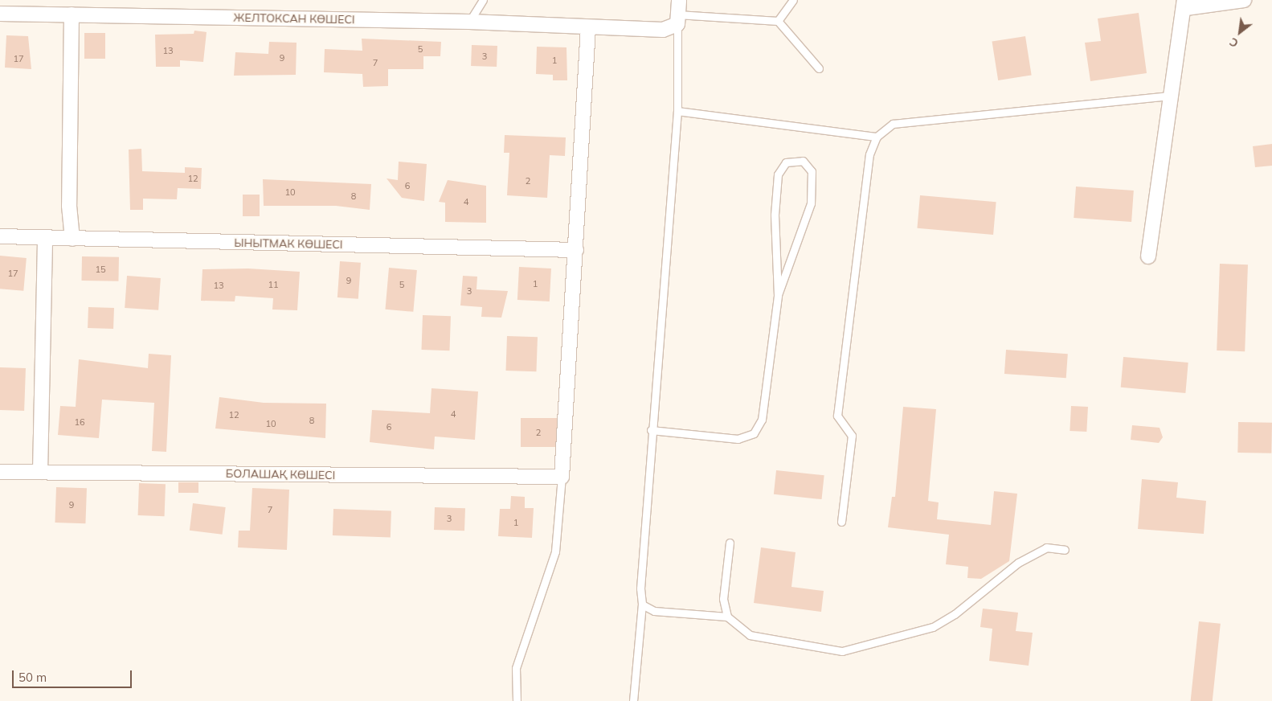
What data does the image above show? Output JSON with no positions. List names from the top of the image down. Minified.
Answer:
{"streets":{"street":["ЖЕЛТОКСАН КӨШЕСІ","ЫНЫТМАК КӨШЕСІ","БОЛАШАҚ КӨШЕСІ"]},"house_numbers":["5","13","3","9","17","1","7","12","2","6","10","8","4","15","17","9","1","11","5","13","3","4","12","8","16","10","6","2","9","7","3","1"],"scale_bar":"50 m","north":"bottom left"}
